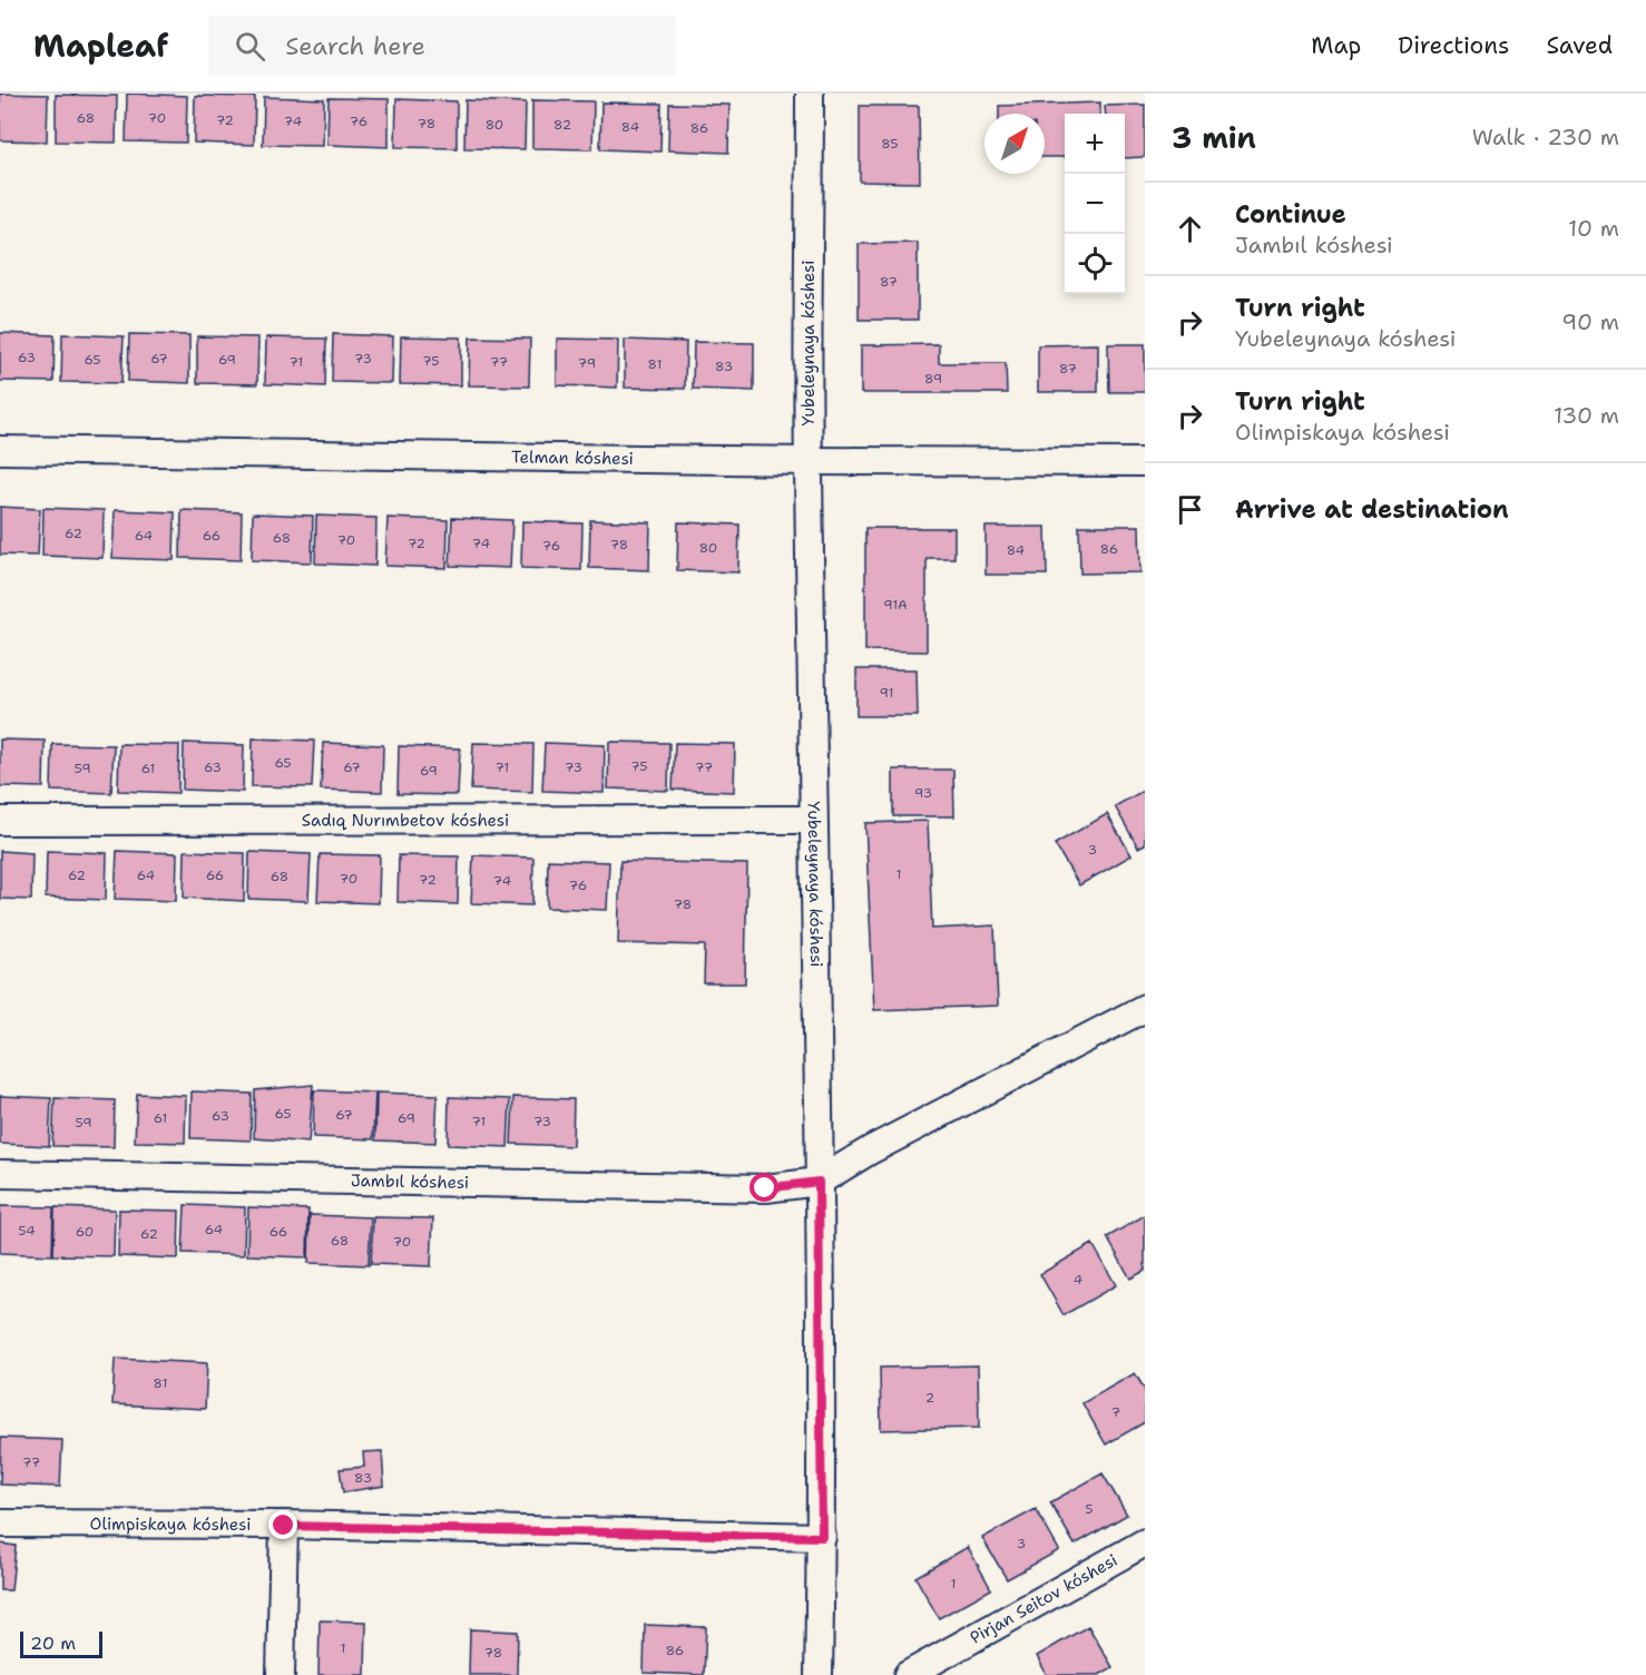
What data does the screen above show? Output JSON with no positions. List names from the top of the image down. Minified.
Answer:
{"streets":{"street":["Yubeleynaya kóshesi","Telman kóshesi","Sadıq Nurımbetov kóshesi","Jambıl kóshesi","Olimpiskaya kóshesi","Pirjan Seitov kóshesi"]},"crossings":[["Yubeleynaya kóshesi","Telman kóshesi"],["Yubeleynaya kóshesi","Sadıq Nurımbetov kóshesi"],["Yubeleynaya kóshesi","Jambıl kóshesi"],["Yubeleynaya kóshesi","Olimpiskaya kóshesi"]],"house_numbers":["68","70","72","74","76","78","80","82","84","86","85","87","63","67","73","65","69","75","71","77","79","81","83","87","89","62","64","66","68","70","72","74","78","76","80","86","84","91A","91","65","75","63","67","71","73","77","59","61","69","93","3","1","62","64","66","68","70","72","74","76","78","65","67","63","61","69","71","73","59","64","54","60","66","62","68","70","4","81","2","7","77","83","5","3","1","1","86","78"],"scale_bar":"20 m","north":"top right","page":{"header":"Mapleaf","search":"Search here","nav":["Map","Directions","Saved"],"heading":["3 min","Walk · 230 m"],"map_buttons":["+","−"],"list":[["Continue","Jambıl kóshesi","10 m"],["Turn right","Yubeleynaya kóshesi","90 m"],["Turn right","Olimpiskaya kóshesi","130 m"],"Arrive at destination"],"scale":"20 m"}}
